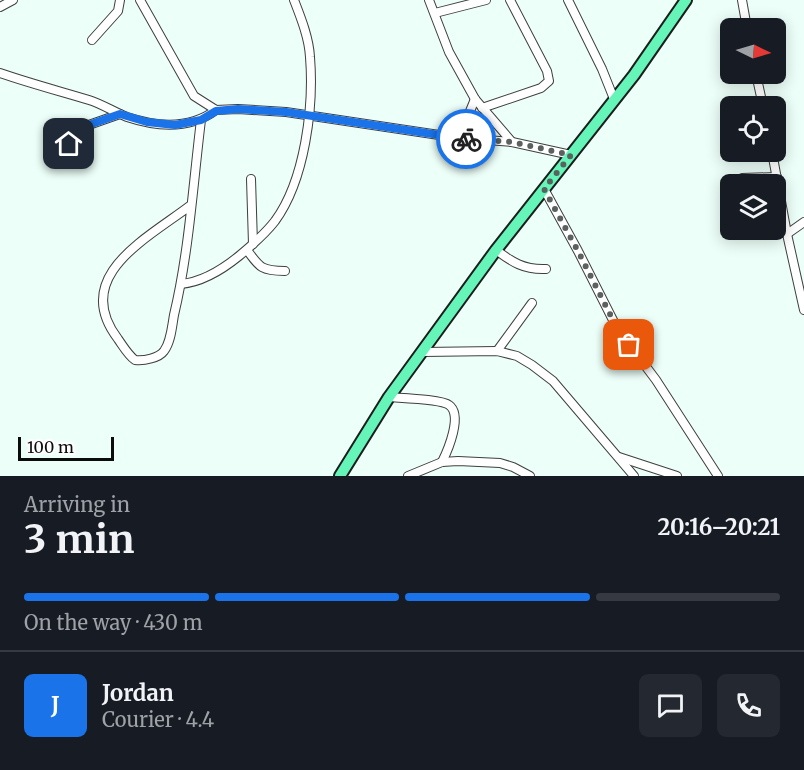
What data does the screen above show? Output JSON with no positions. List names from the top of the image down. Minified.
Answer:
{"scale_bar":"100 m","north":"right","page":{"scale":"100 m","heading":["3 min","Arriving in","20:16–20:21"],"panel":["Jordan","Courier · 4.4"],"bar":"On the way · 430 m","round":"J"}}
